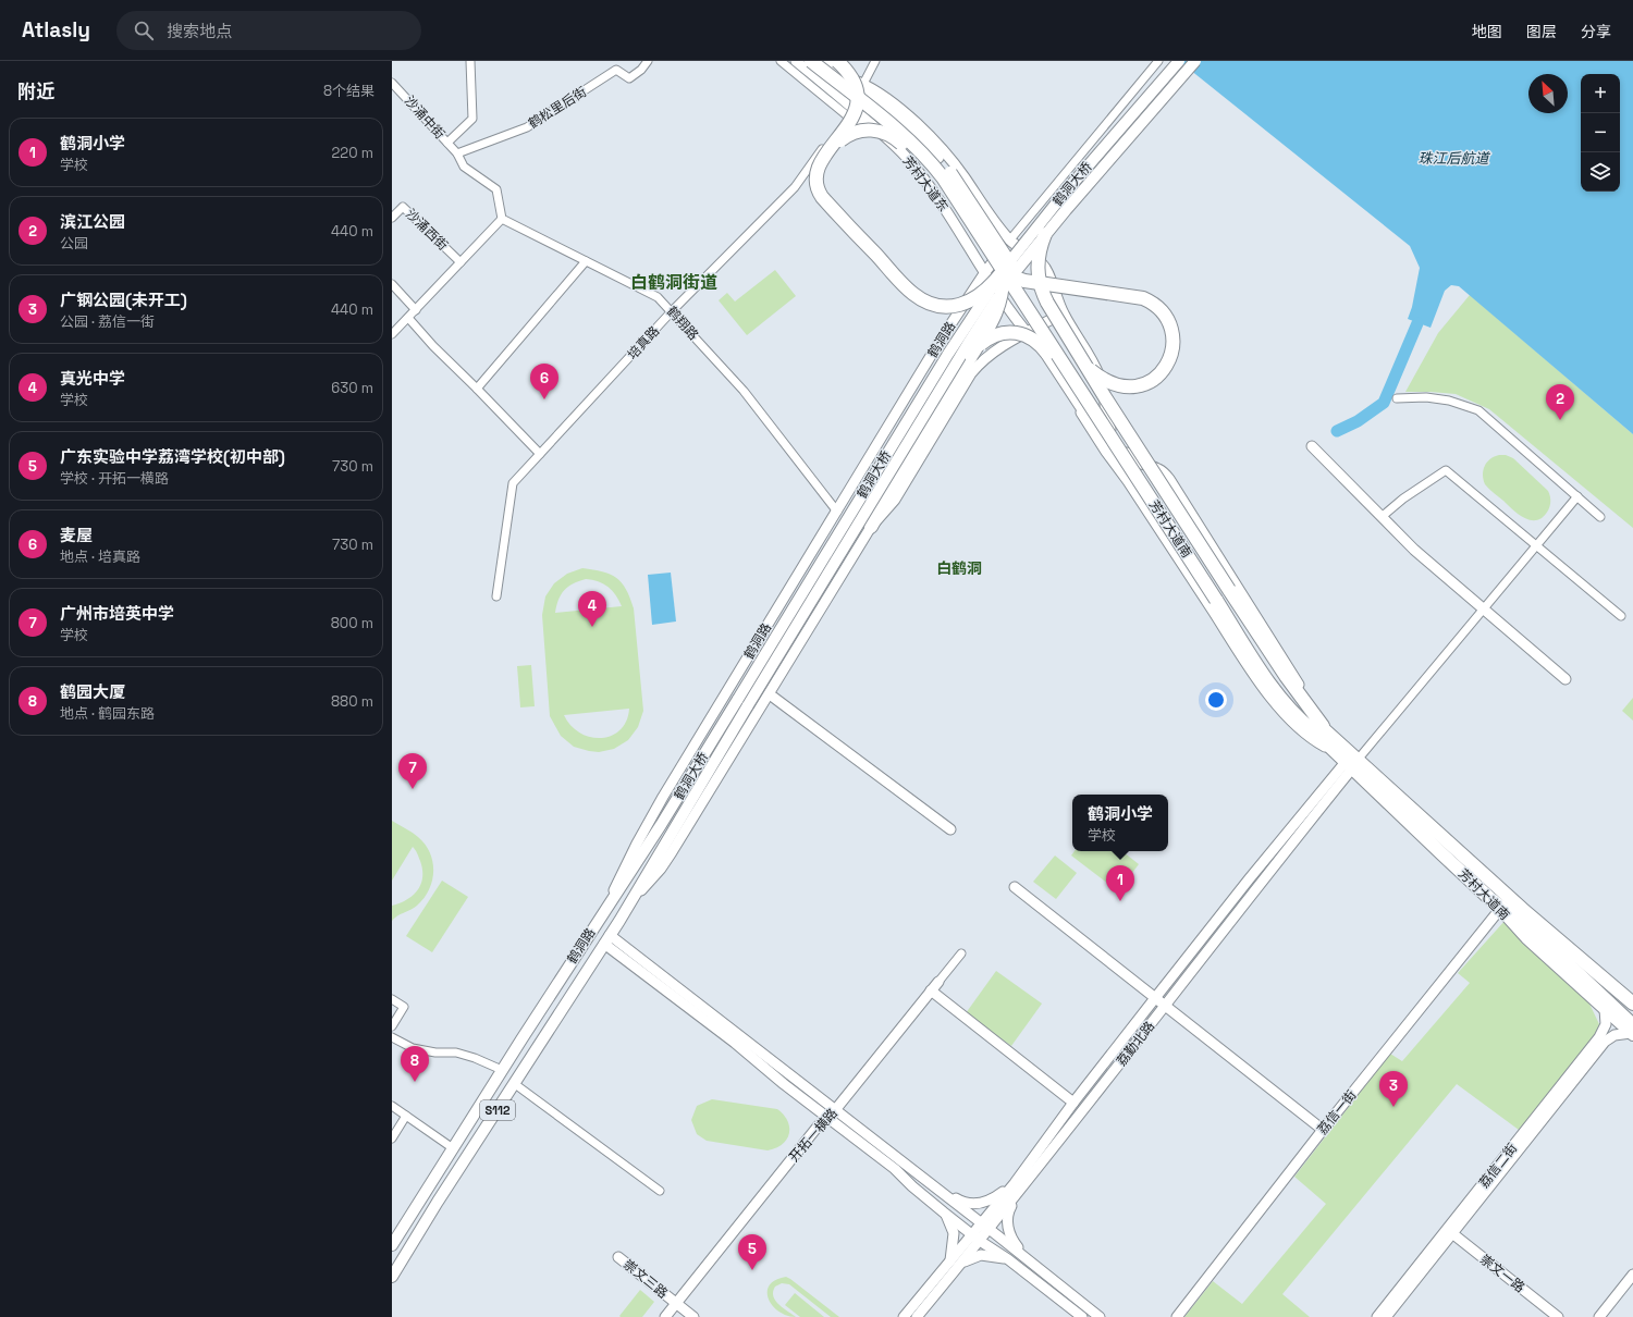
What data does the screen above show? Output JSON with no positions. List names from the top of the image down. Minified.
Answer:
{"streets":{"highway":["芳村大道东","芳村大道南"],"main road":["鹤洞大桥","鹤洞路","S112"],"street":["鹤松里后街","沙涌中街","沙涌西街","鹤翔路","培真路","荔勤北路","荔信一街","开拓一横路","荔信二街","崇文一路","崇文三路"]},"crossings":[["鹤松里后街","沙涌中街"],["芳村大道东","鹤洞路"],["芳村大道东","芳村大道南"],["鹤洞大桥","鹤洞路"],["鹤翔路","鹤洞路"],["鹤翔路","培真路"],["鹤洞路","芳村大道南"],["芳村大道南","荔勤北路"],["芳村大道南","荔信一街"],["芳村大道南","荔信二街"],["开拓一横路","崇文三路"],["荔信二街","崇文一路"]],"districts":["白鹤洞街道","白鹤洞"],"water":["珠江后航道"],"north":"top left","page":{"header":"Atlasly","search":"搜索地点","nav":["地图","图层","分享"],"heading":["附近","8个结果"],"map_buttons":["+","−"],"list":[{"mark":"1","name":"鹤洞小学","note":"学校","value":"220 m"},{"mark":"2","name":"滨江公园","note":"公园","value":"440 m"},{"mark":"3","name":"广钢公园(未开工)","note":"公园 · 荔信一街","value":"440 m"},{"mark":"4","name":"真光中学","note":"学校","value":"630 m"},{"mark":"5","name":"广东实验中学荔湾学校(初中部)","note":"学校 · 开拓一横路","value":"730 m"},{"mark":"6","name":"麦屋","note":"地点 · 培真路","value":"730 m"},{"mark":"7","name":"广州市培英中学","note":"学校","value":"800 m"},{"mark":"8","name":"鹤园大厦","note":"地点 · 鹤园东路","value":"880 m"}],"pins":["6","2","4","7","1","8","3","5"],"popup":["鹤洞小学","学校"]}}
